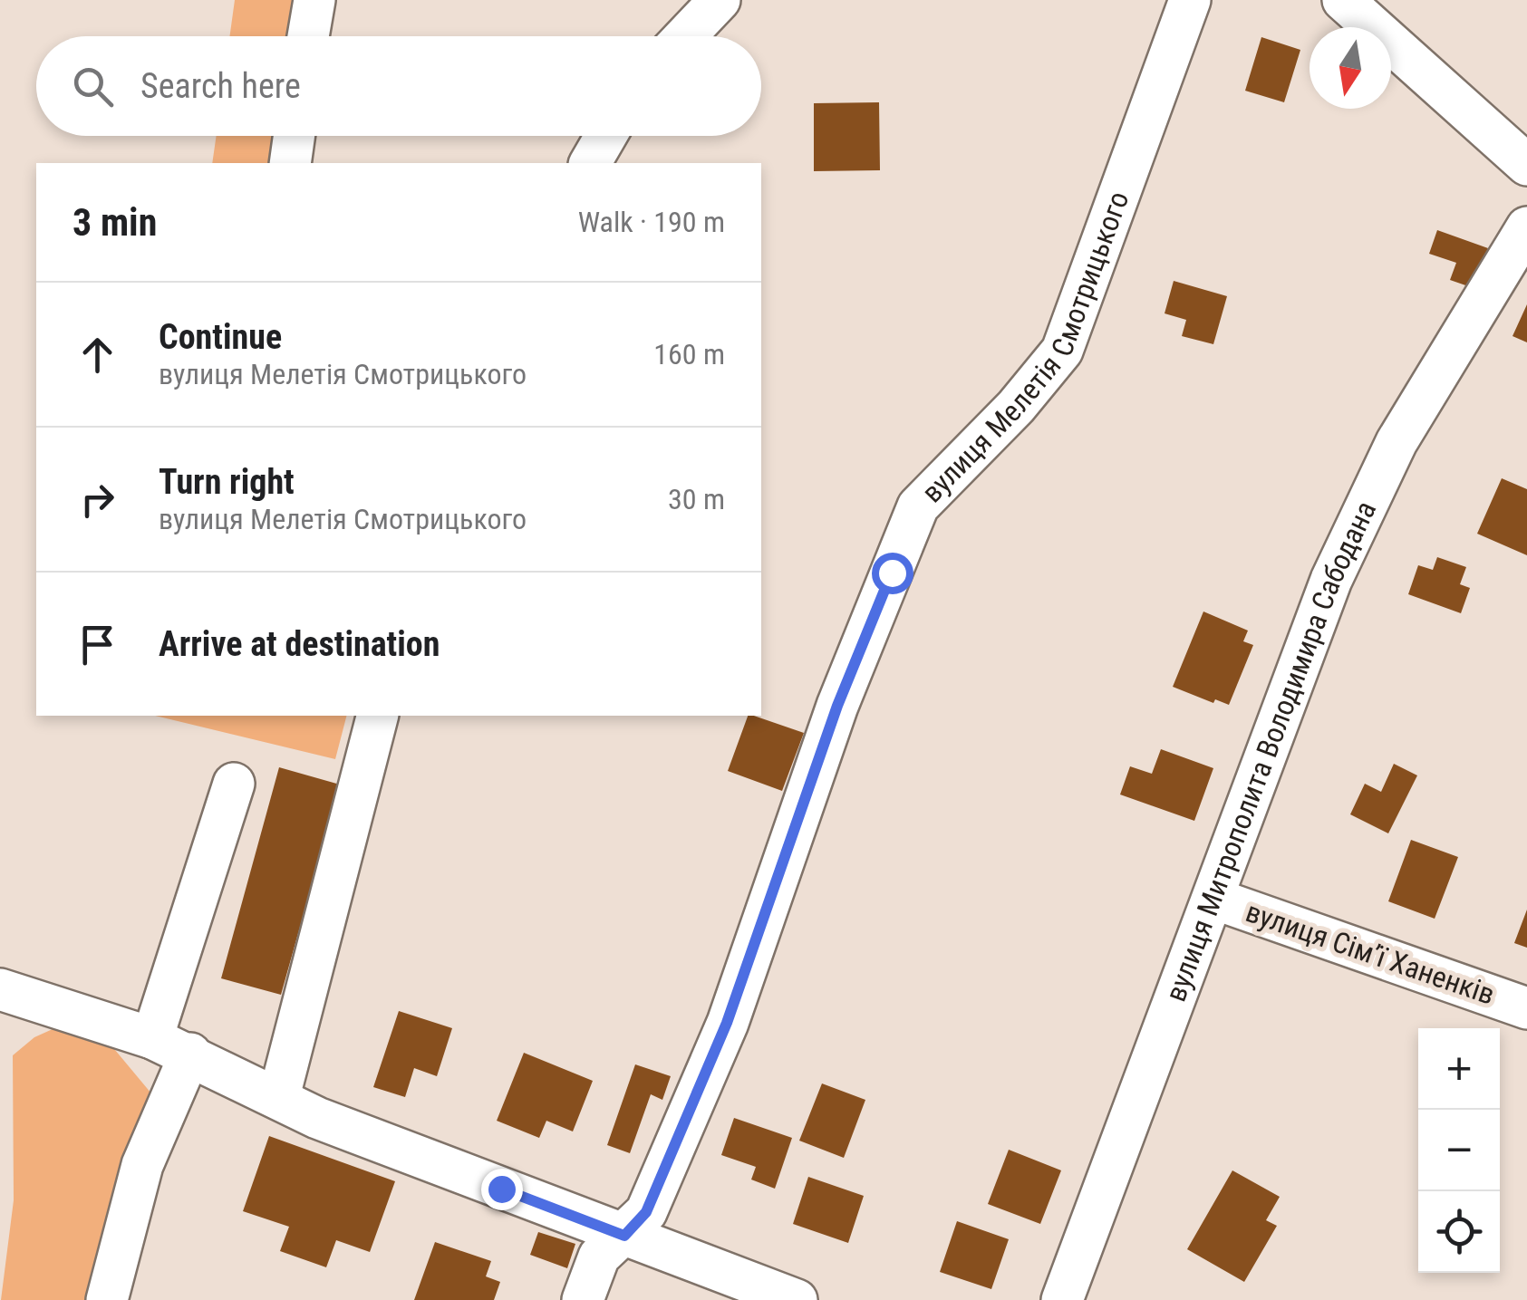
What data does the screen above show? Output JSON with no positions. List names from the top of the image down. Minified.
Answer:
{"streets":{"street":["вулиця Мелетія Смотрицького","вулиця Митрополита Володимира Сабодана","вулиця Сімʼї Ханенків"]},"crossings":[["вулиця Митрополита Володимира Сабодана","вулиця Сімʼї Ханенків"]],"north":"bottom","page":{"search":"Search here","heading":["3 min","Walk · 190 m"],"list":[["Continue","вулиця Мелетія Смотрицького","160 m"],["Turn right","вулиця Мелетія Смотрицького","30 m"],"Arrive at destination"],"map_buttons":["+","−"]}}
